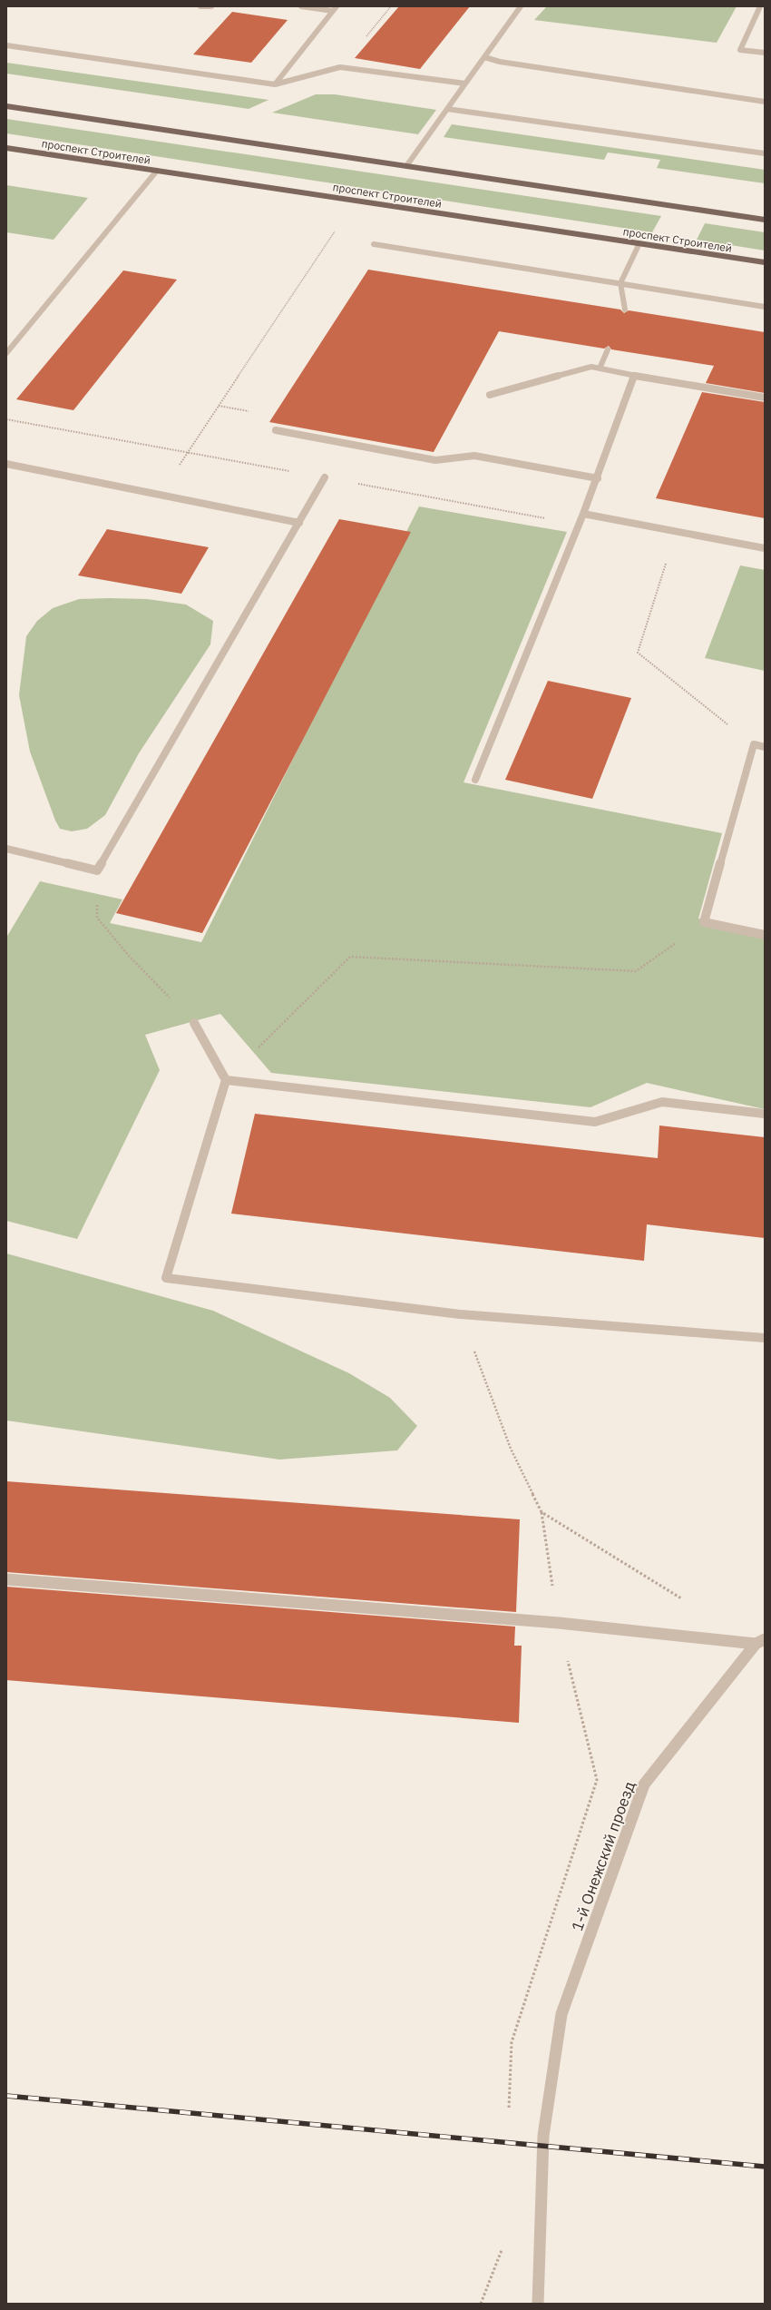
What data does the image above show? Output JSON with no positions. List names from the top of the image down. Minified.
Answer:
{"streets":{"main road":["проспект Строителей"],"street":["1-й Онежский проезд"]}}
